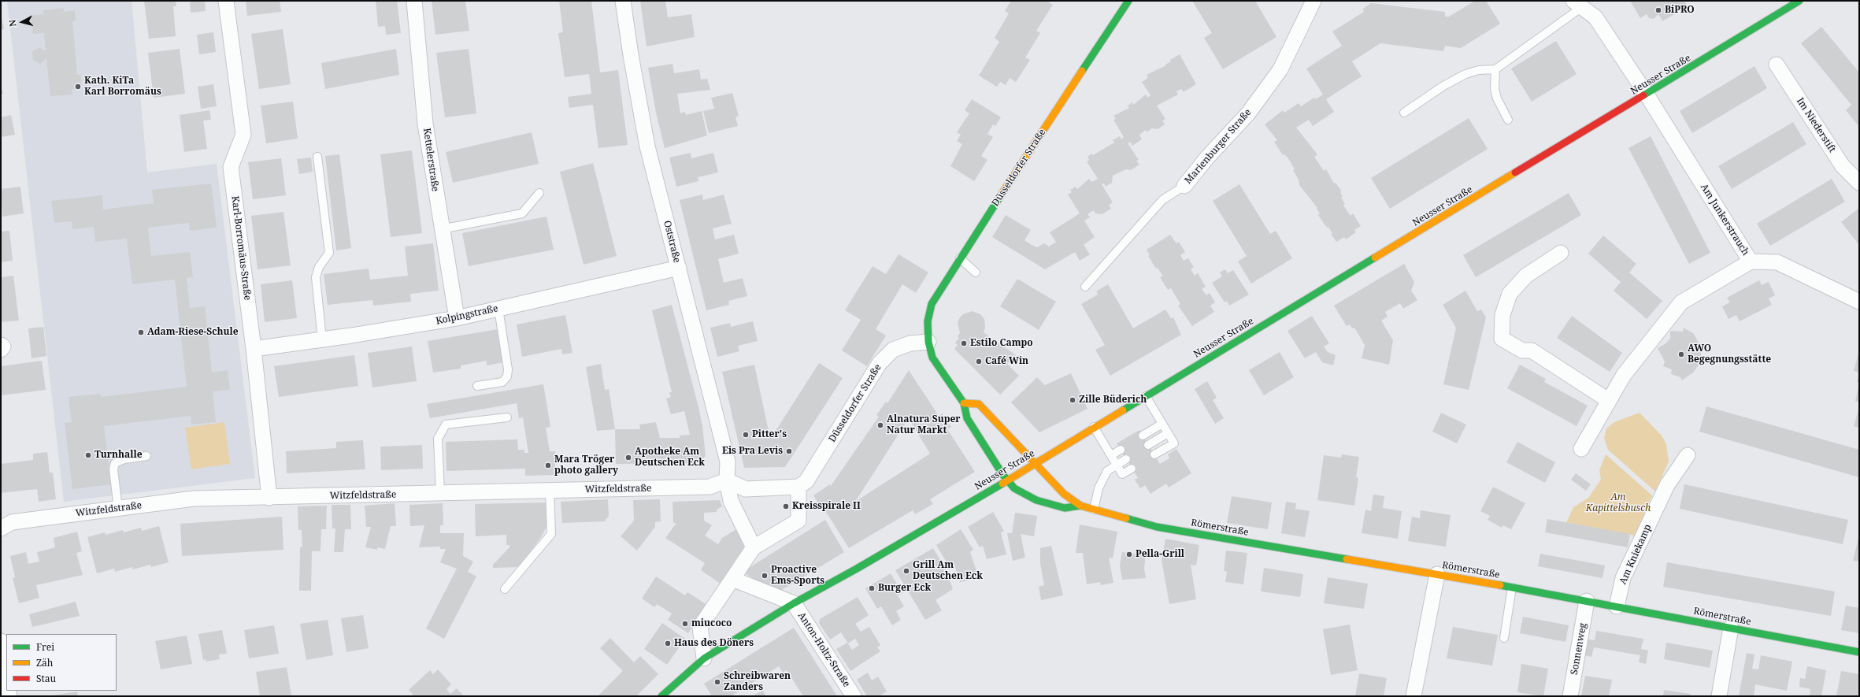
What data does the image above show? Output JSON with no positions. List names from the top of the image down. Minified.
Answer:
{"streets":{"main road":["Neusser Straße","Düsseldorfer Straße","Römerstraße"],"street":["Im Niederstift","Marienburger Straße","Kettelerstraße","Am Junkerstrauch","Oststraße","Karl-Borromäus-Straße","Kolpingstraße","Witzfeldstraße","Am Kniekamp","Sonnenweg","Anton-Holtz-Straße"]},"crossings":[["Neusser Straße","Düsseldorfer Straße"],["Neusser Straße","Am Junkerstrauch"],["Neusser Straße","Römerstraße"],["Neusser Straße","Anton-Holtz-Straße"],["Kettelerstraße","Kolpingstraße"],["Düsseldorfer Straße","Römerstraße"],["Oststraße","Kolpingstraße"],["Oststraße","Witzfeldstraße"],["Karl-Borromäus-Straße","Kolpingstraße"],["Karl-Borromäus-Straße","Witzfeldstraße"],["Römerstraße","Am Kniekamp"],["Römerstraße","Sonnenweg"]],"parks":["Am Kapittelsbusch"],"places":["BiPRO","Kath. KiTa Karl Borromäus","Adam-Riese-Schule","Estilo Campo","AWO Begegnungsstätte","Café Win","Zille Büderich","Alnatura Super Natur Markt","Pitter's","Eis Pra Levis","Turnhalle","Apotheke Am Deutschen Eck","Mara Tröger photo gallery","Kreisspirale II","Pella-Grill","Grill Am Deutschen Eck","Proactive Ems-Sports","Burger Eck","miucoco","Haus des Döners","Schreibwaren Zanders"],"legend":["Frei","Zäh","Stau"],"north":"left"}
